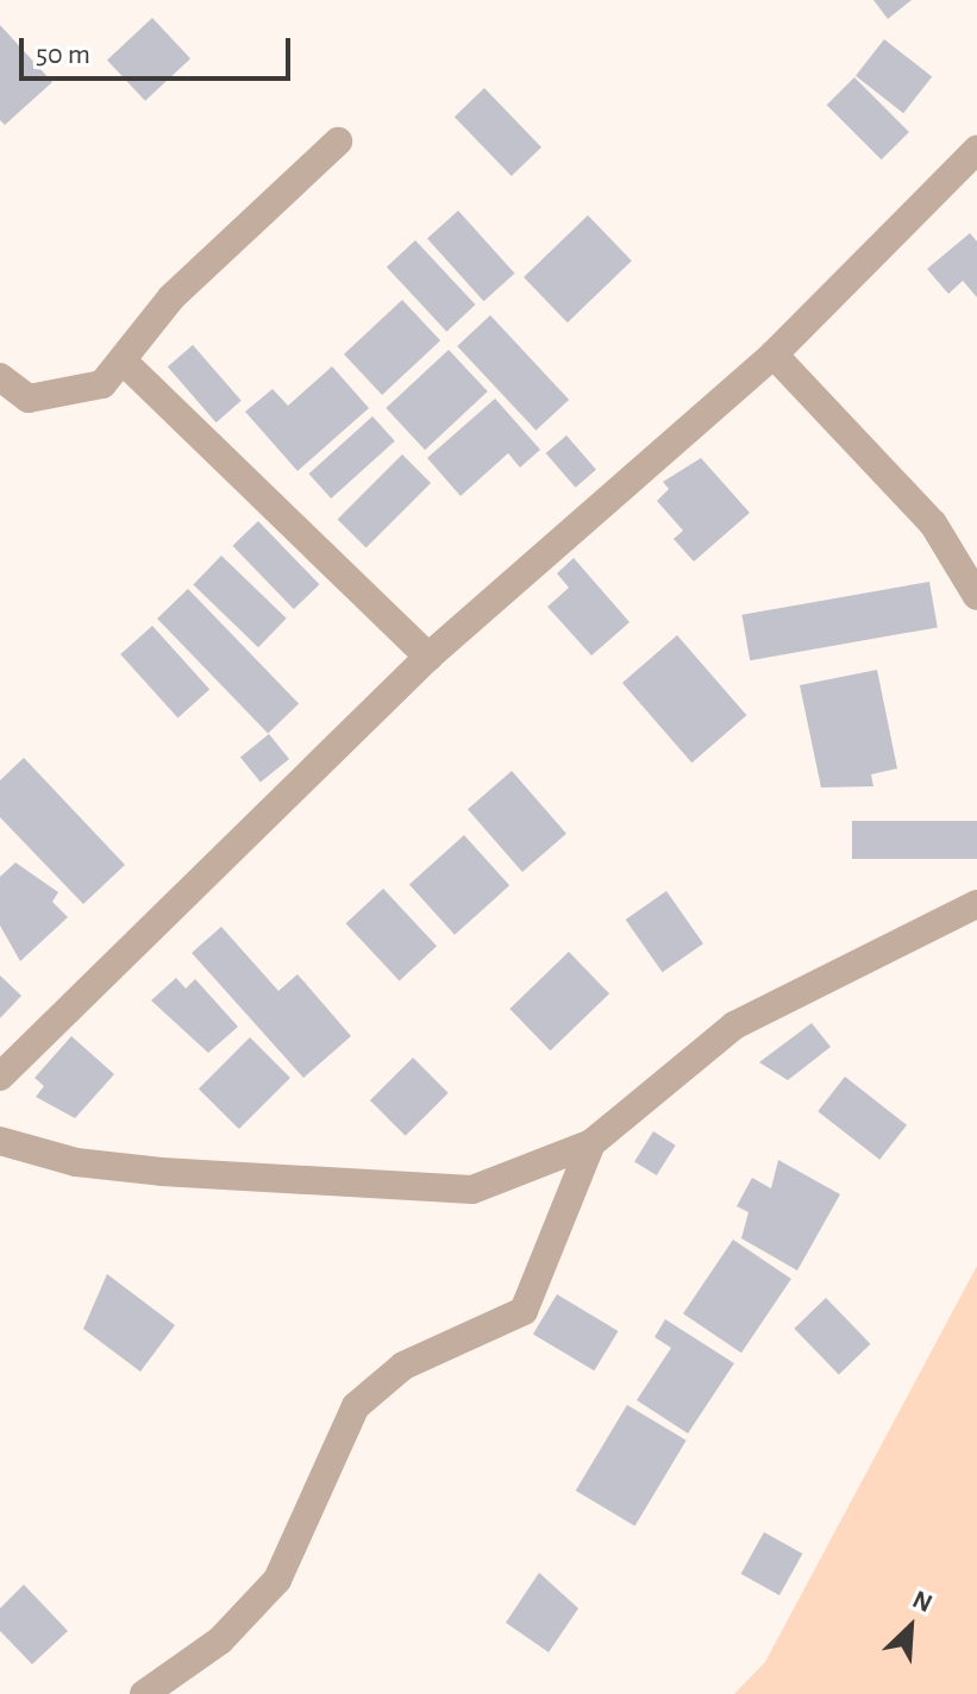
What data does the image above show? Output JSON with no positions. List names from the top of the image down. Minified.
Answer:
{"scale_bar":"50 m","north":"top right"}
